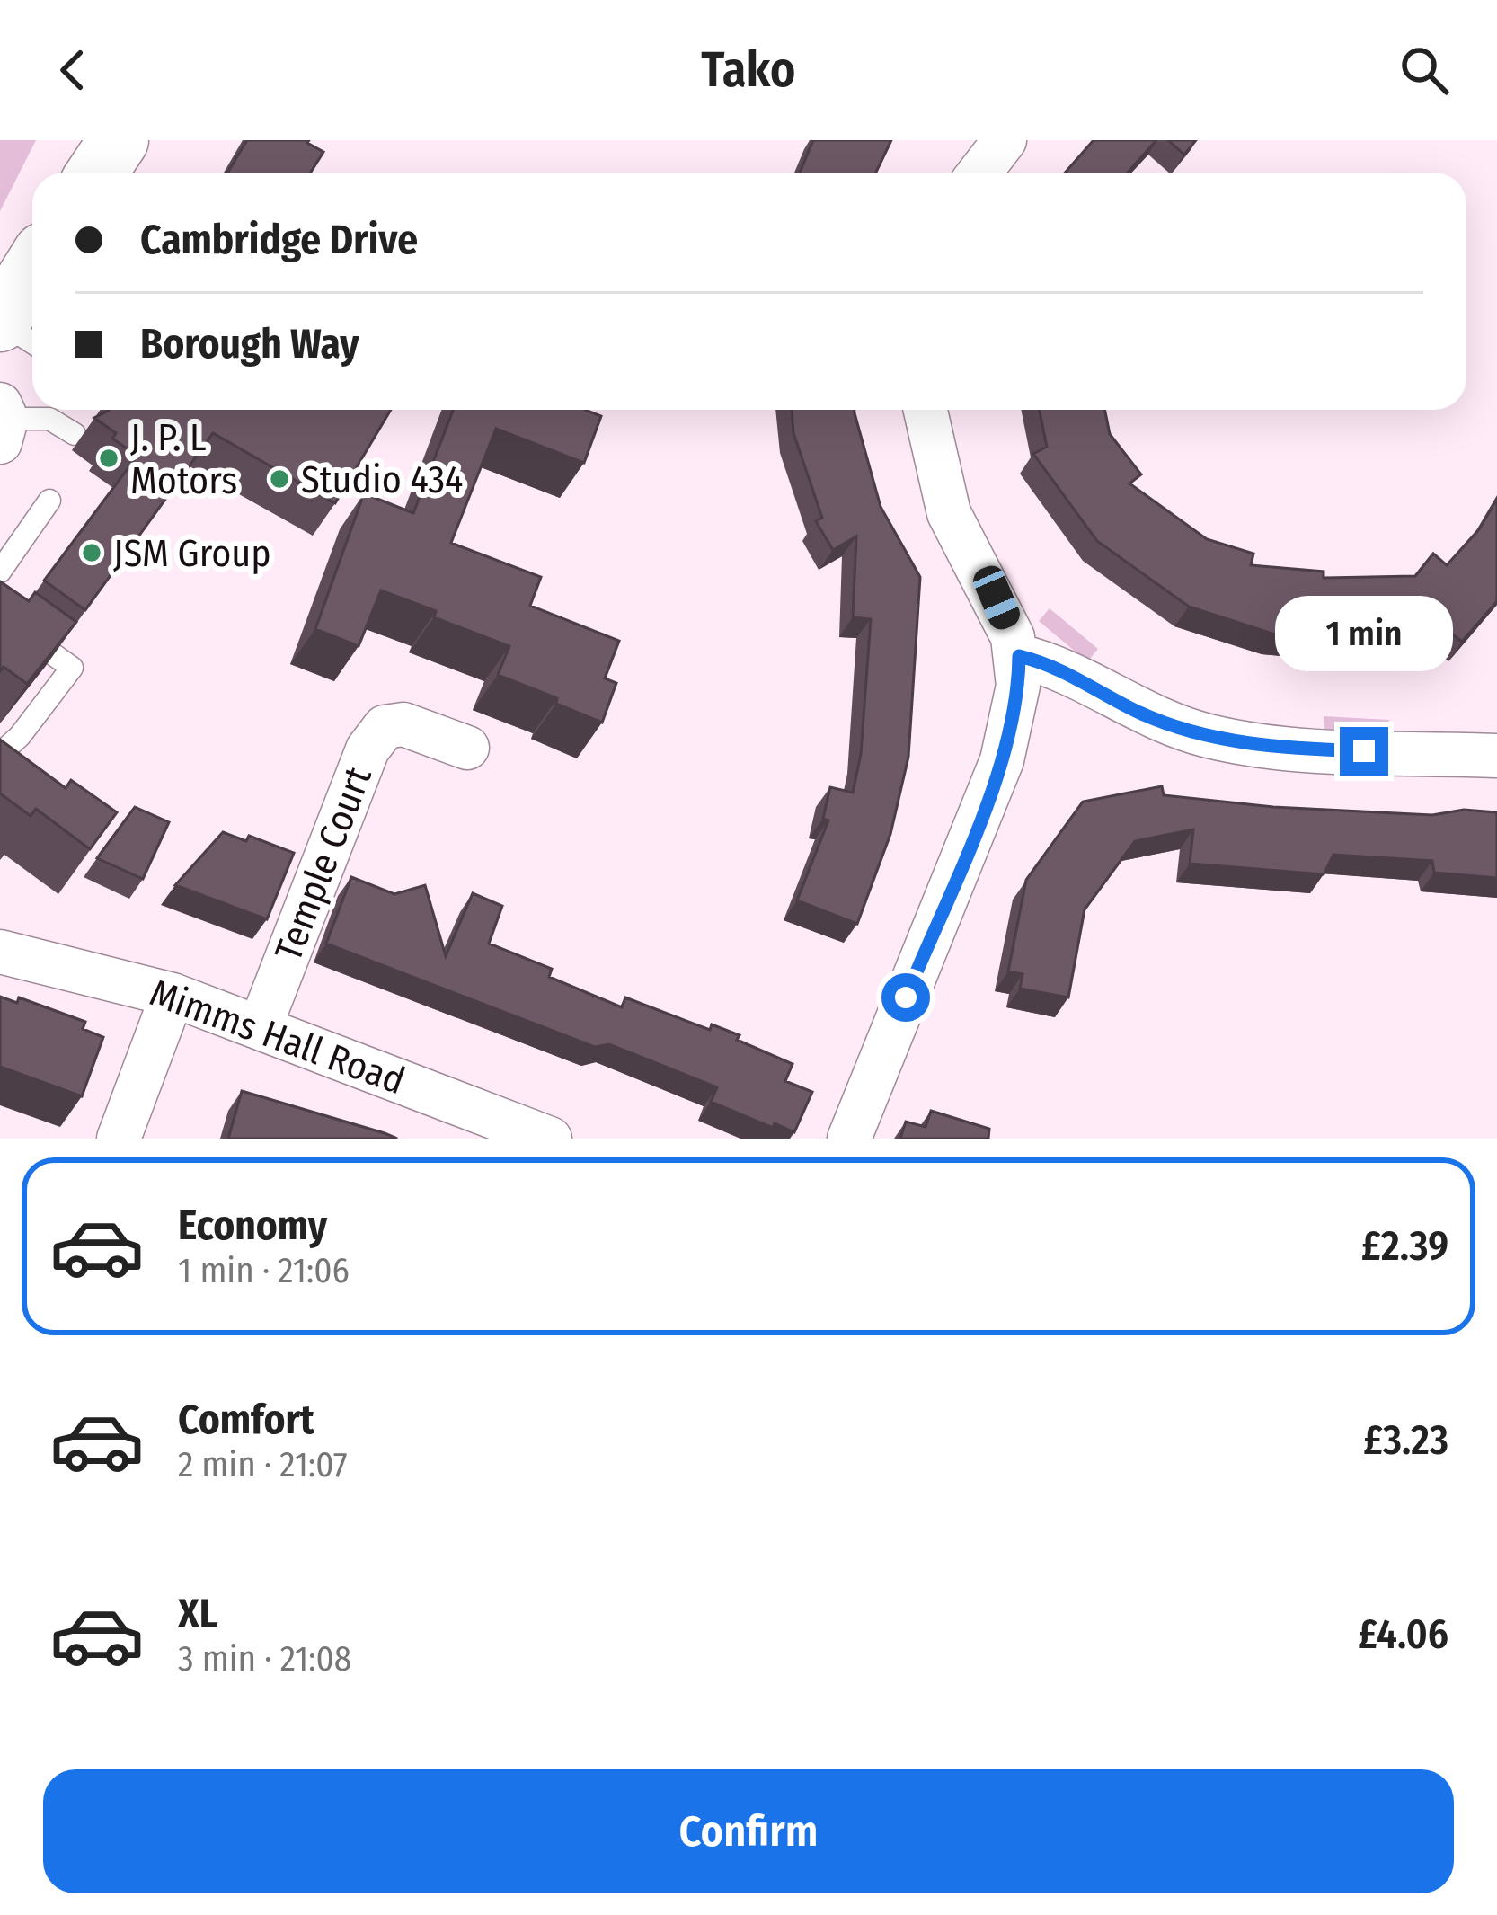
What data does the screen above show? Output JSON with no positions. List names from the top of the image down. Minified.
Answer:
{"streets":{"street":["Temple Court","Mimms Hall Road"]},"crossings":[["Temple Court","Mimms Hall Road"]],"places":["J. P. L Motors","Studio 434","JSM Group"],"page":{"header":"Tako","banner":["Cambridge Drive","Borough Way"],"bubble":"1 min","list":[{"name":"Economy","note":"1 min · 21:06","value":"£2.39"},{"name":"Comfort","note":"2 min · 21:07","value":"£3.23"},{"name":"XL","note":"3 min · 21:08","value":"£4.06"}],"buttons":"Confirm"}}
